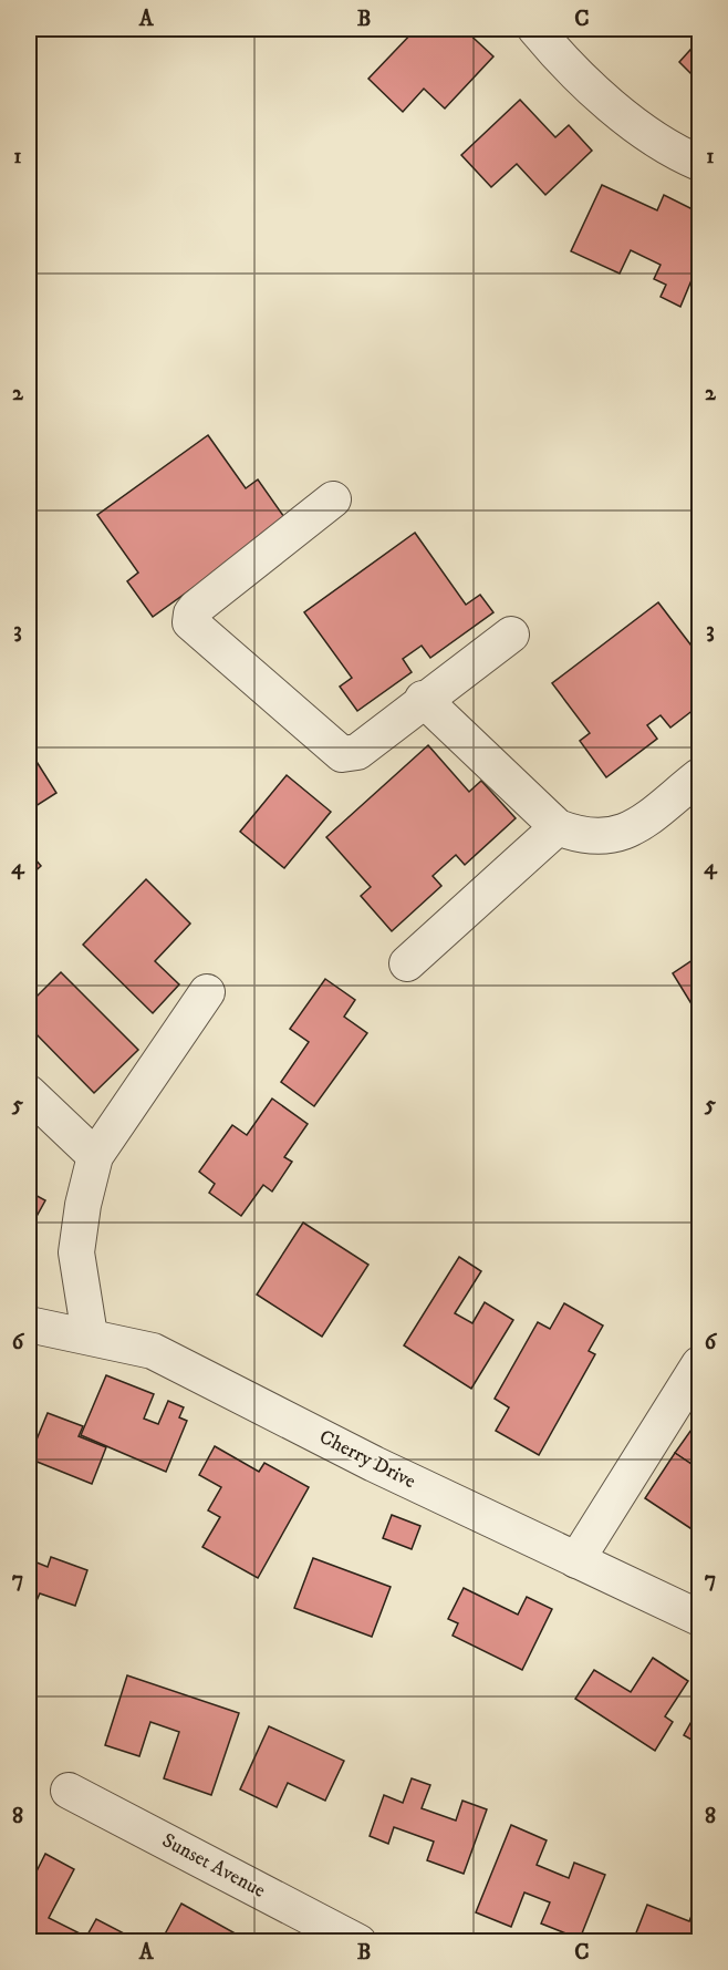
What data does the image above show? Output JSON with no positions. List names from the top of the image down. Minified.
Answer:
{"streets":{"street":["Cherry Drive","Sunset Avenue"]},"grid":{"columns":["A","B","C"],"rows":["1","2","3","4","5","6","7","8"]}}
